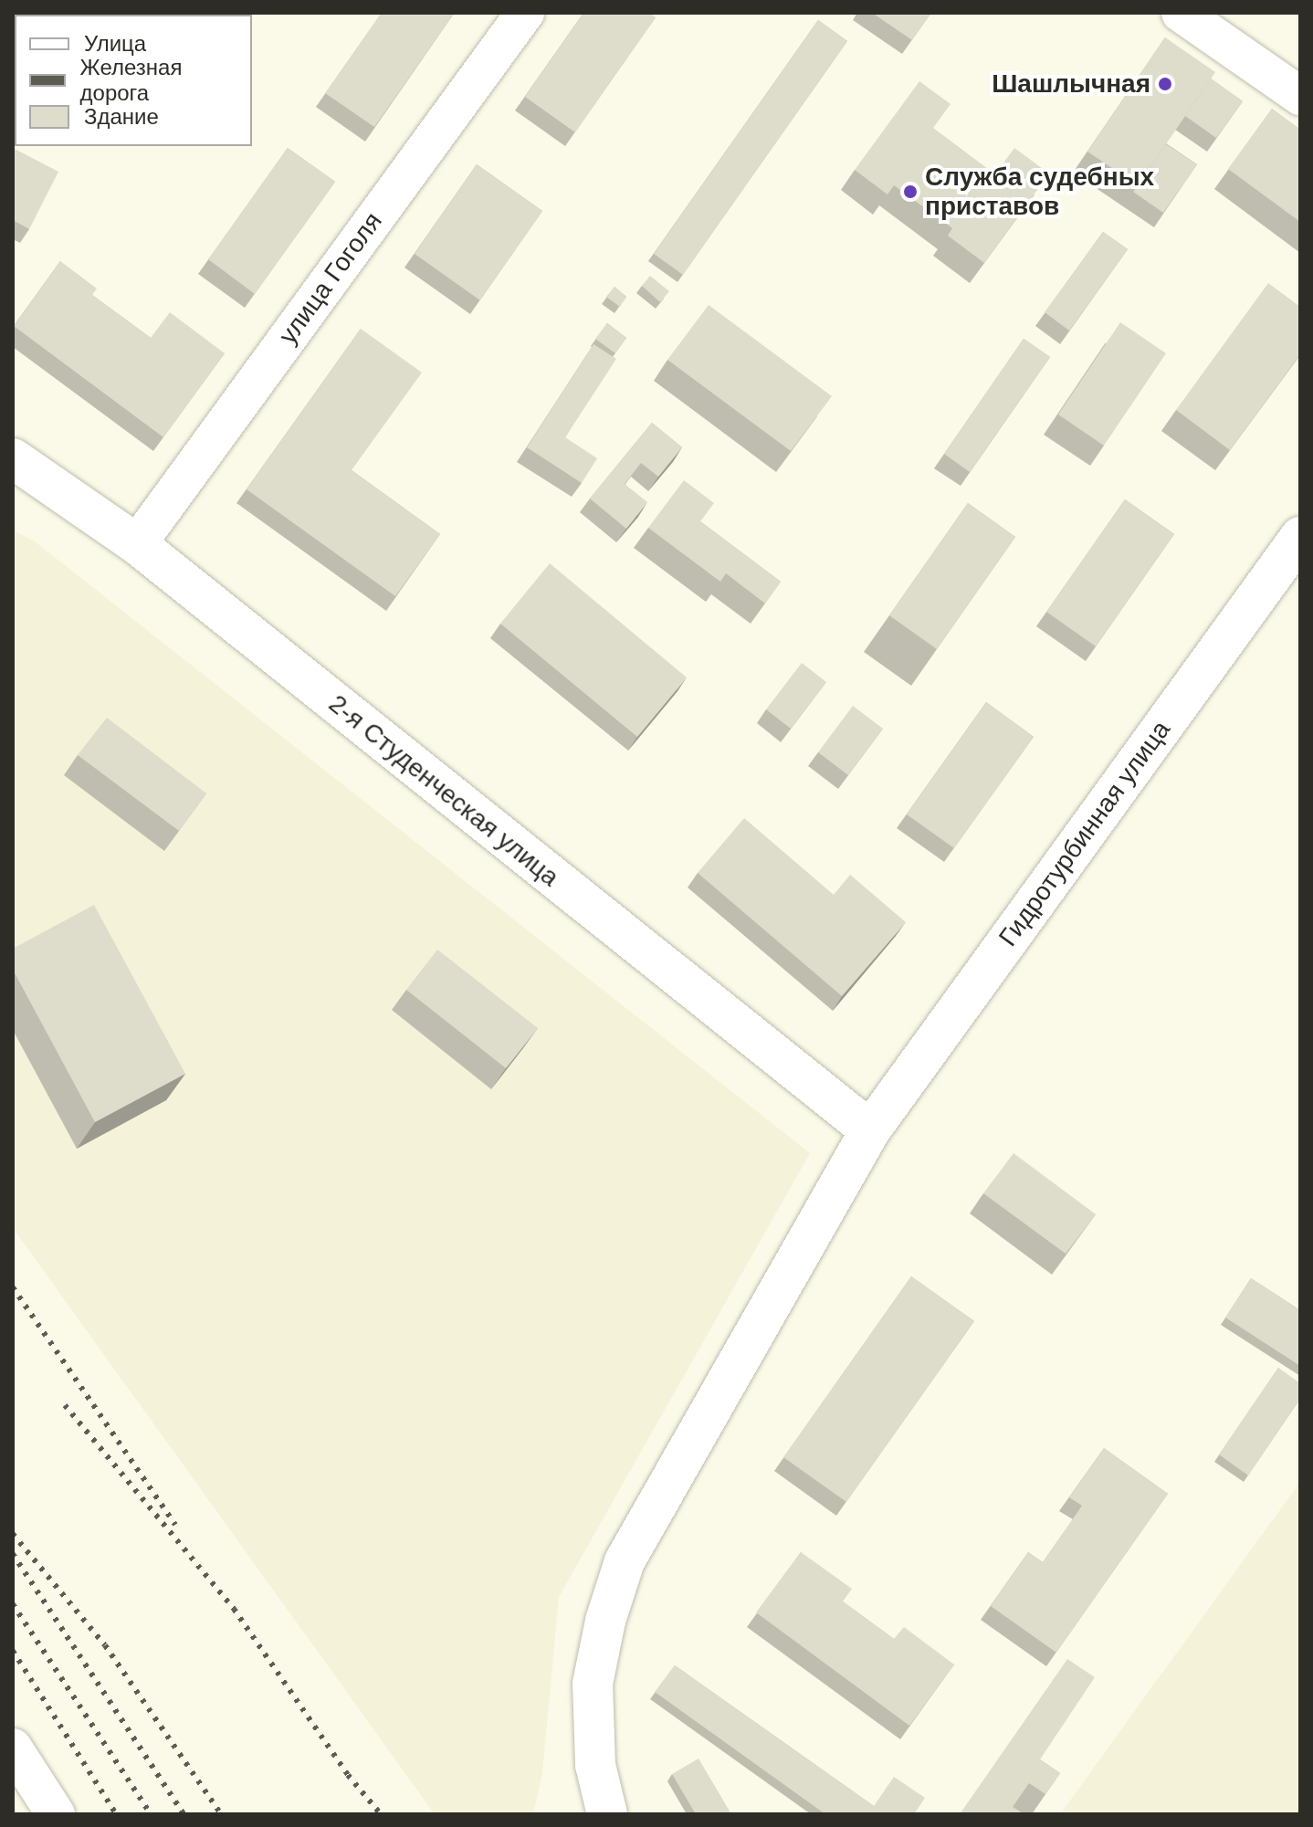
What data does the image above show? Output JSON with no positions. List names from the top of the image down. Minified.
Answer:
{"streets":{"main road":["2-я Студенческая улица","Гидротурбинная улица"],"street":["улица Гоголя"]},"crossings":[["улица Гоголя","2-я Студенческая улица"],["2-я Студенческая улица","Гидротурбинная улица"]],"places":["Шашлычная","Служба судебных приставов"],"legend":["Улица","Железная дорога","Здание"]}
